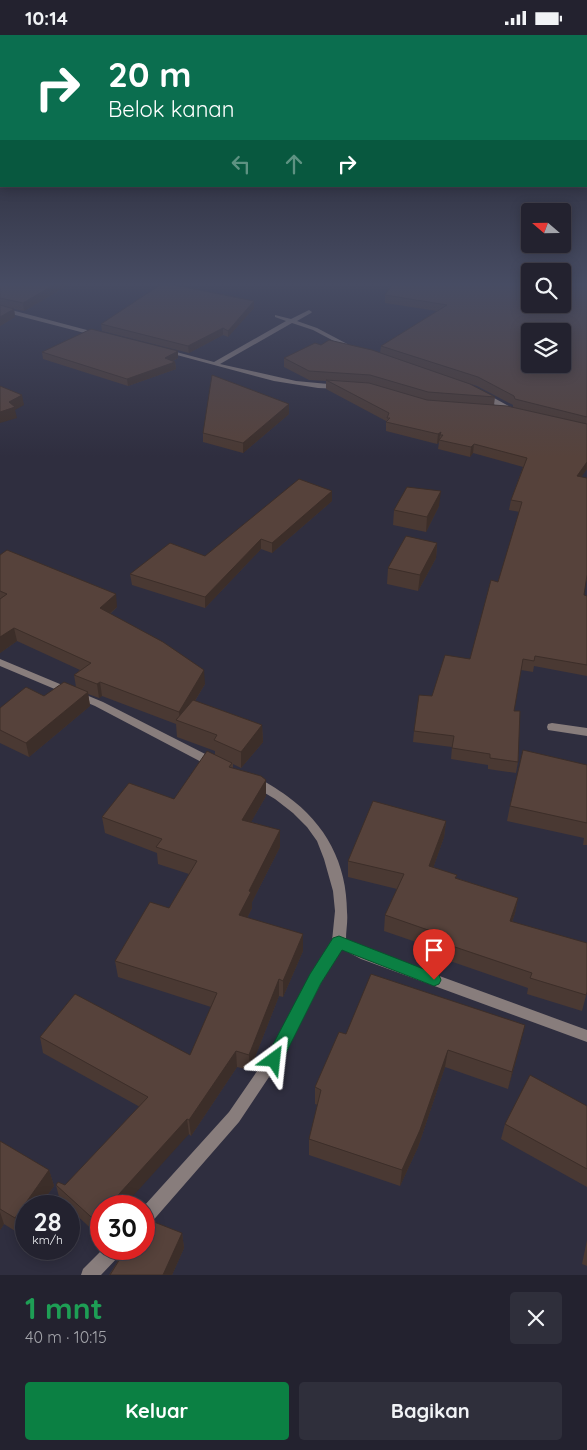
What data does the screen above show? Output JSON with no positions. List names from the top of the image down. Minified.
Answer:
{"north":"left","page":{"status":"10:14","turn":["20 m","Belok kanan"],"speed":"28 km/h","limit":"30","heading":["1 mnt","40 m · 10:15"],"buttons":["Keluar","Bagikan"]}}
